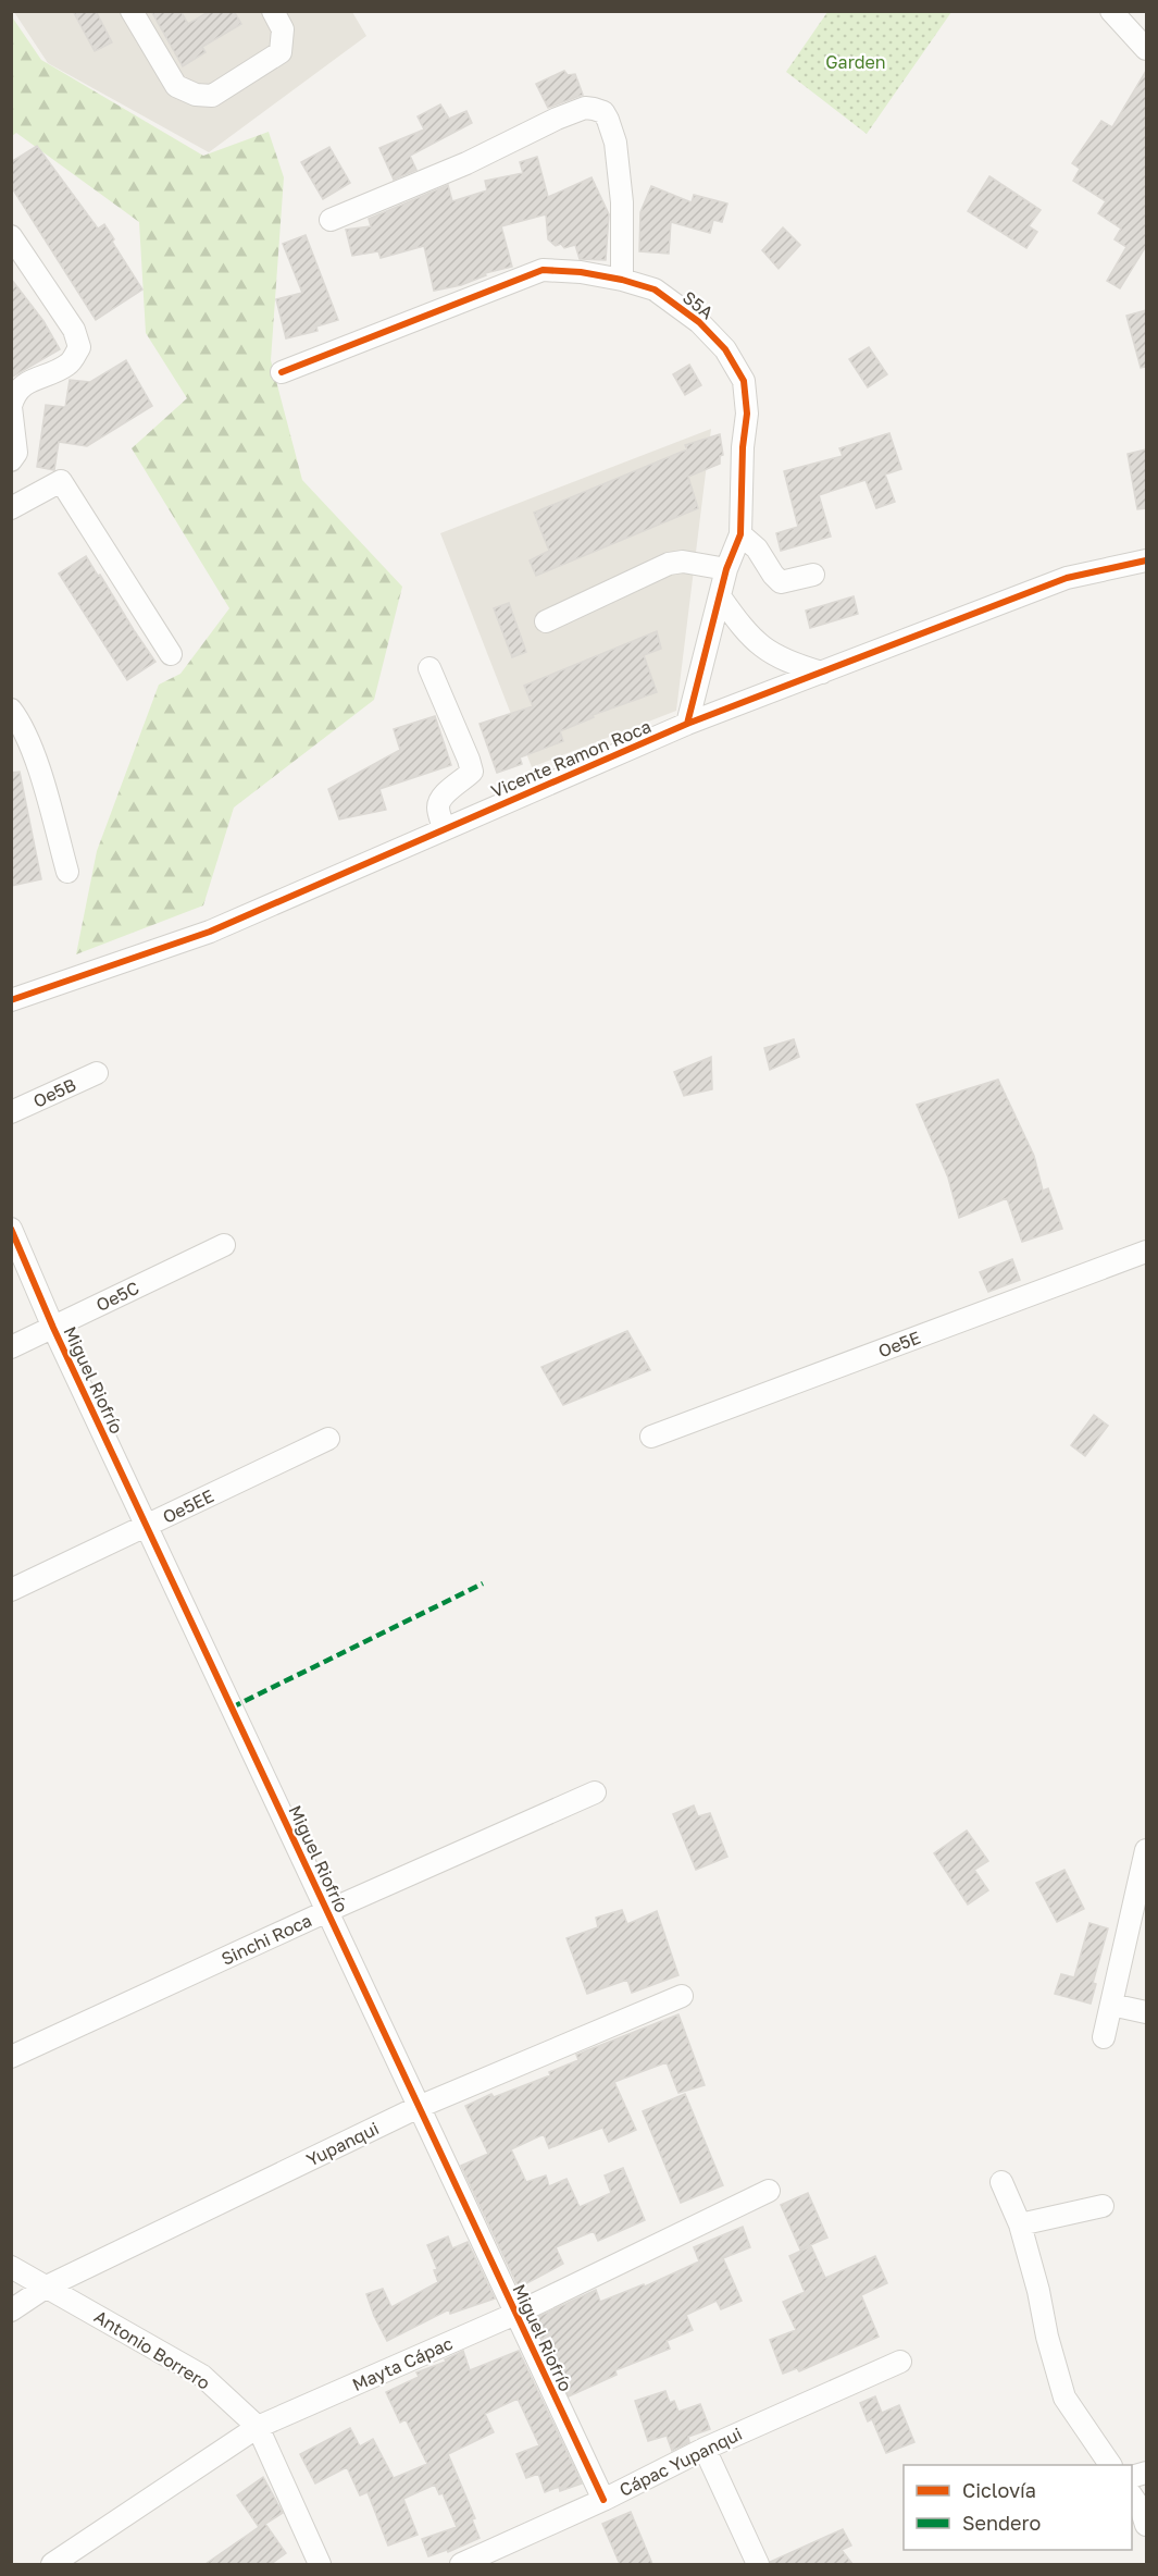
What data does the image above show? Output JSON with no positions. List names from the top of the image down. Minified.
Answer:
{"streets":{"street":["S5A","Vicente Ramon Roca","Oe5B","Oe5C","Oe5E","Miguel Riofrío","Oe5EE","Sinchi Roca","Yupanqui","Antonio Borrero","Mayta Cápac","Cápac Yupanqui"]},"crossings":[["S5A","Vicente Ramon Roca"],["Oe5C","Miguel Riofrío"],["Miguel Riofrío","Oe5EE"],["Miguel Riofrío","Sinchi Roca"],["Miguel Riofrío","Yupanqui"],["Miguel Riofrío","Mayta Cápac"],["Miguel Riofrío","Cápac Yupanqui"],["Yupanqui","Antonio Borrero"],["Antonio Borrero","Mayta Cápac"]],"parks":["Garden"],"legend":["Ciclovía","Sendero"]}
